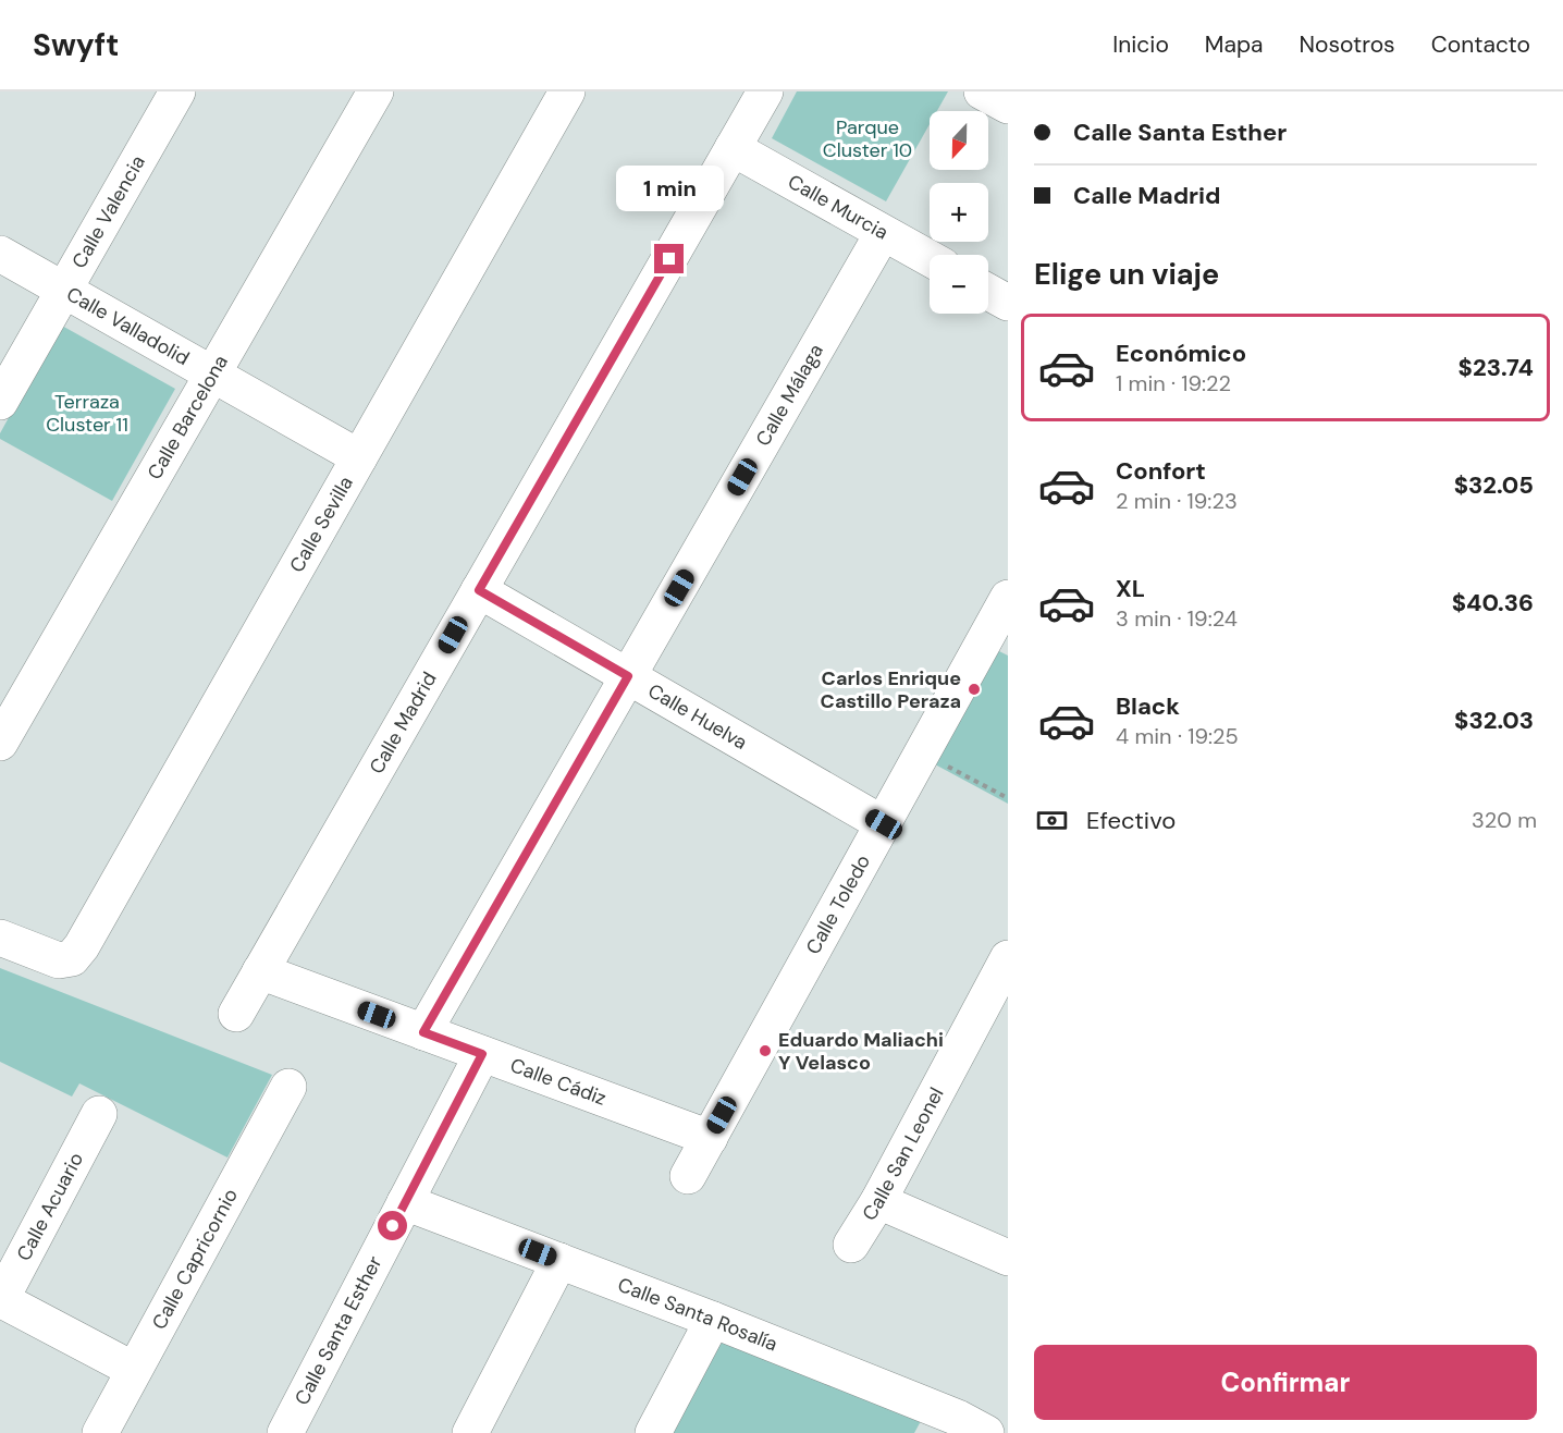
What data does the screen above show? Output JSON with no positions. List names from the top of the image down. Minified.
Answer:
{"streets":{"street":["Calle Murcia","Calle Valencia","Calle Valladolid","Calle Málaga","Calle Barcelona","Calle Sevilla","Calle Huelva","Calle Madrid","Calle Toledo","Calle Cádiz","Calle San Leonel","Calle Acuario","Calle Capricornio","Calle Santa Rosalía","Calle Santa Esther"]},"crossings":[["Calle Murcia","Calle Málaga"],["Calle Murcia","Calle Madrid"],["Calle Valencia","Calle Valladolid"],["Calle Valladolid","Calle Barcelona"],["Calle Valladolid","Calle Sevilla"],["Calle Málaga","Calle Huelva"],["Calle Málaga","Calle Cádiz"],["Calle Huelva","Calle Madrid"],["Calle Huelva","Calle Toledo"],["Calle Madrid","Calle Cádiz"],["Calle Toledo","Calle Cádiz"],["Calle Cádiz","Calle Santa Esther"],["Calle Santa Rosalía","Calle Santa Esther"]],"parks":["Parque Cluster 10","Terraza Cluster 11"],"places":["Carlos Enrique Castillo Peraza","Eduardo Maliachi Y Velasco"],"north":"bottom","page":{"header":"Swyft","nav":["Inicio","Mapa","Nosotros","Contacto"],"banner":["Calle Santa Esther","Calle Madrid"],"map_buttons":["+","−"],"bubble":"1 min","heading":"Elige un viaje","list":[{"name":"Económico","note":"1 min · 19:22","value":"$23.74"},{"name":"Confort","note":"2 min · 19:23","value":"$32.05"},{"name":"XL","note":"3 min · 19:24","value":"$40.36"},{"name":"Black","note":"4 min · 19:25","value":"$32.03"}],"pay":["Efectivo","320 m"],"buttons":"Confirmar"}}
